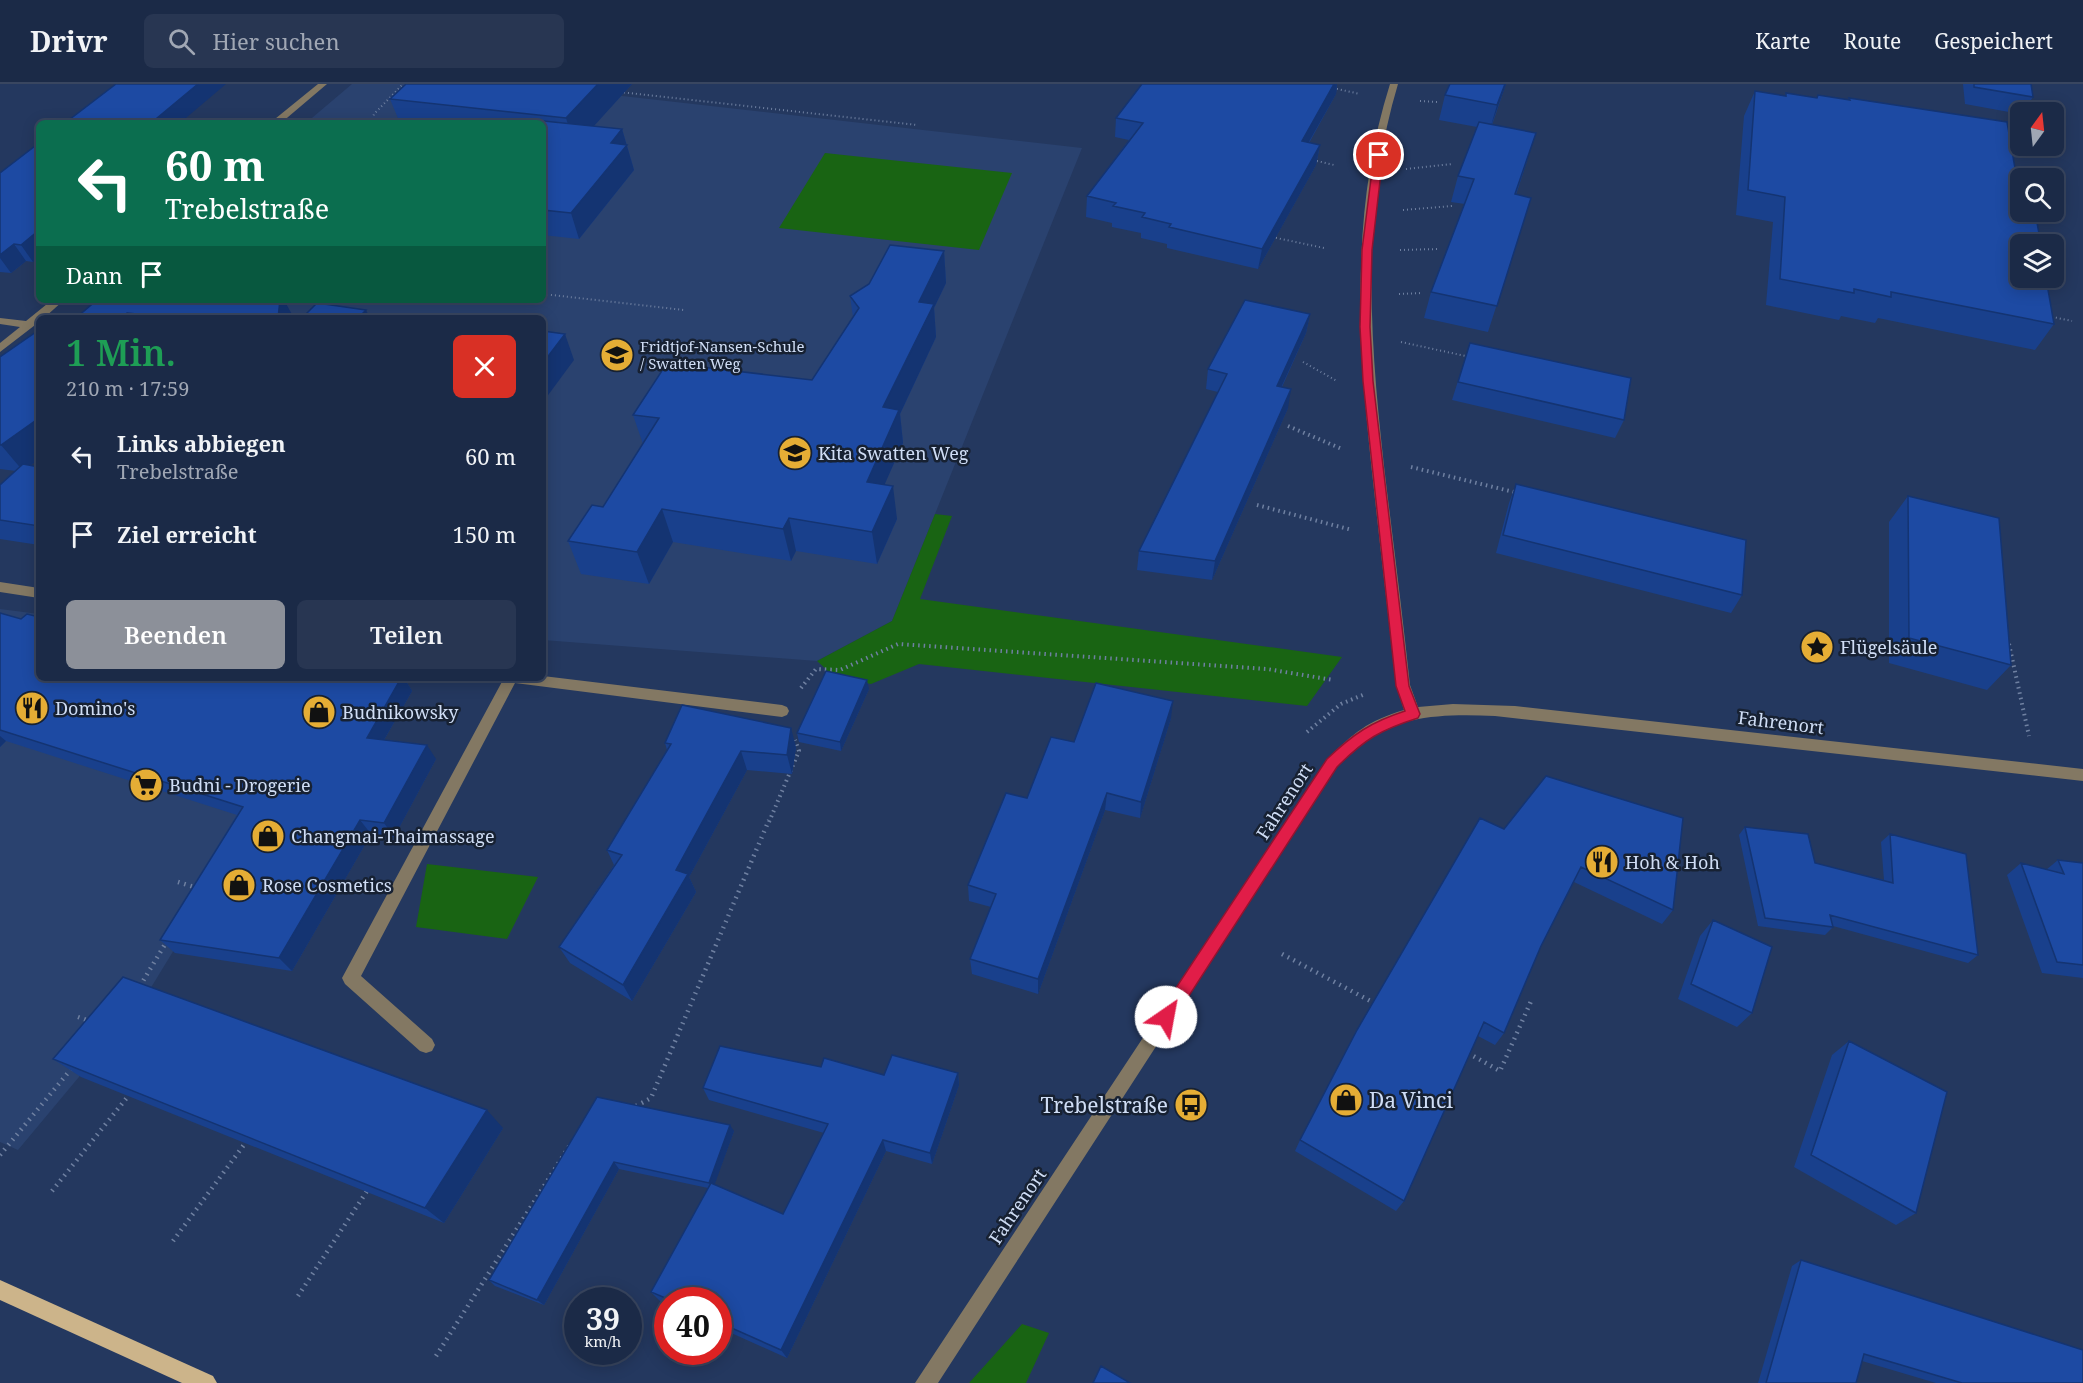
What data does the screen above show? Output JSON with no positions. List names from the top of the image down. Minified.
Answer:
{"streets":{"street":["Fahrenort"]},"places":{"school or university":["Fridtjof-Nansen-Schule / Swatten Weg","Kita Swatten Weg"],"place":["Flügelsäule"],"restaurant":["Domino's","Hoh & Hoh"],"shop":["Budnikowsky","Changmai-Thaimassage","Rose Cosmetics","Da Vinci"],"supermarket":["Budni - Drogerie"],"bus stop":["Trebelstraße"]},"north":"top","page":{"header":"Drivr","search":"Hier suchen","nav":["Karte","Route","Gespeichert"],"turn":["60 m","Trebelstraße"],"then":"Dann","heading":["1 Min.","210 m · 17:59"],"list":[{"name":"Links abbiegen","note":"Trebelstraße","value":"60 m"},{"name":"Ziel erreicht","value":"150 m"}],"buttons":["Beenden","Teilen"],"speed":"39 km/h","limit":"40"}}
